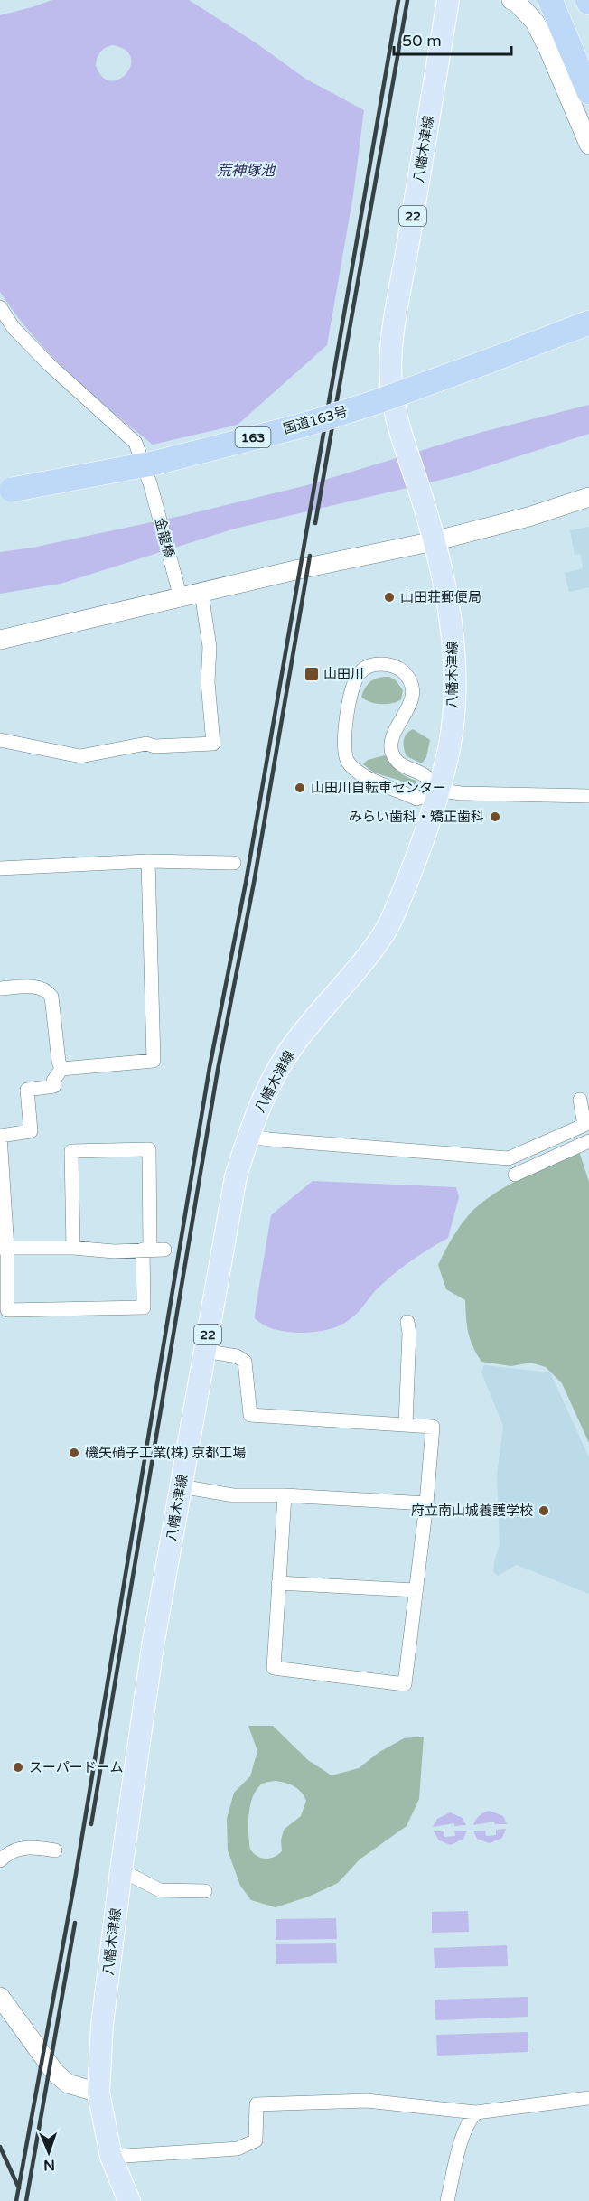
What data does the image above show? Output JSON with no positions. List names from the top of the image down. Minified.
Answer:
{"streets":{"highway":["国道163号","163"],"main road":["八幡木津線","22"],"street":["金龍橋"]},"water":["荒神塚池"],"places":{"other":["山田荘郵便局","山田川自転車センター","みらい歯科・矯正歯科","磯矢硝子工業(株) 京都工場","府立南山城養護学校","スーパードーム"],"transit":["山田川"]},"scale_bar":"50 m","north":"bottom"}
